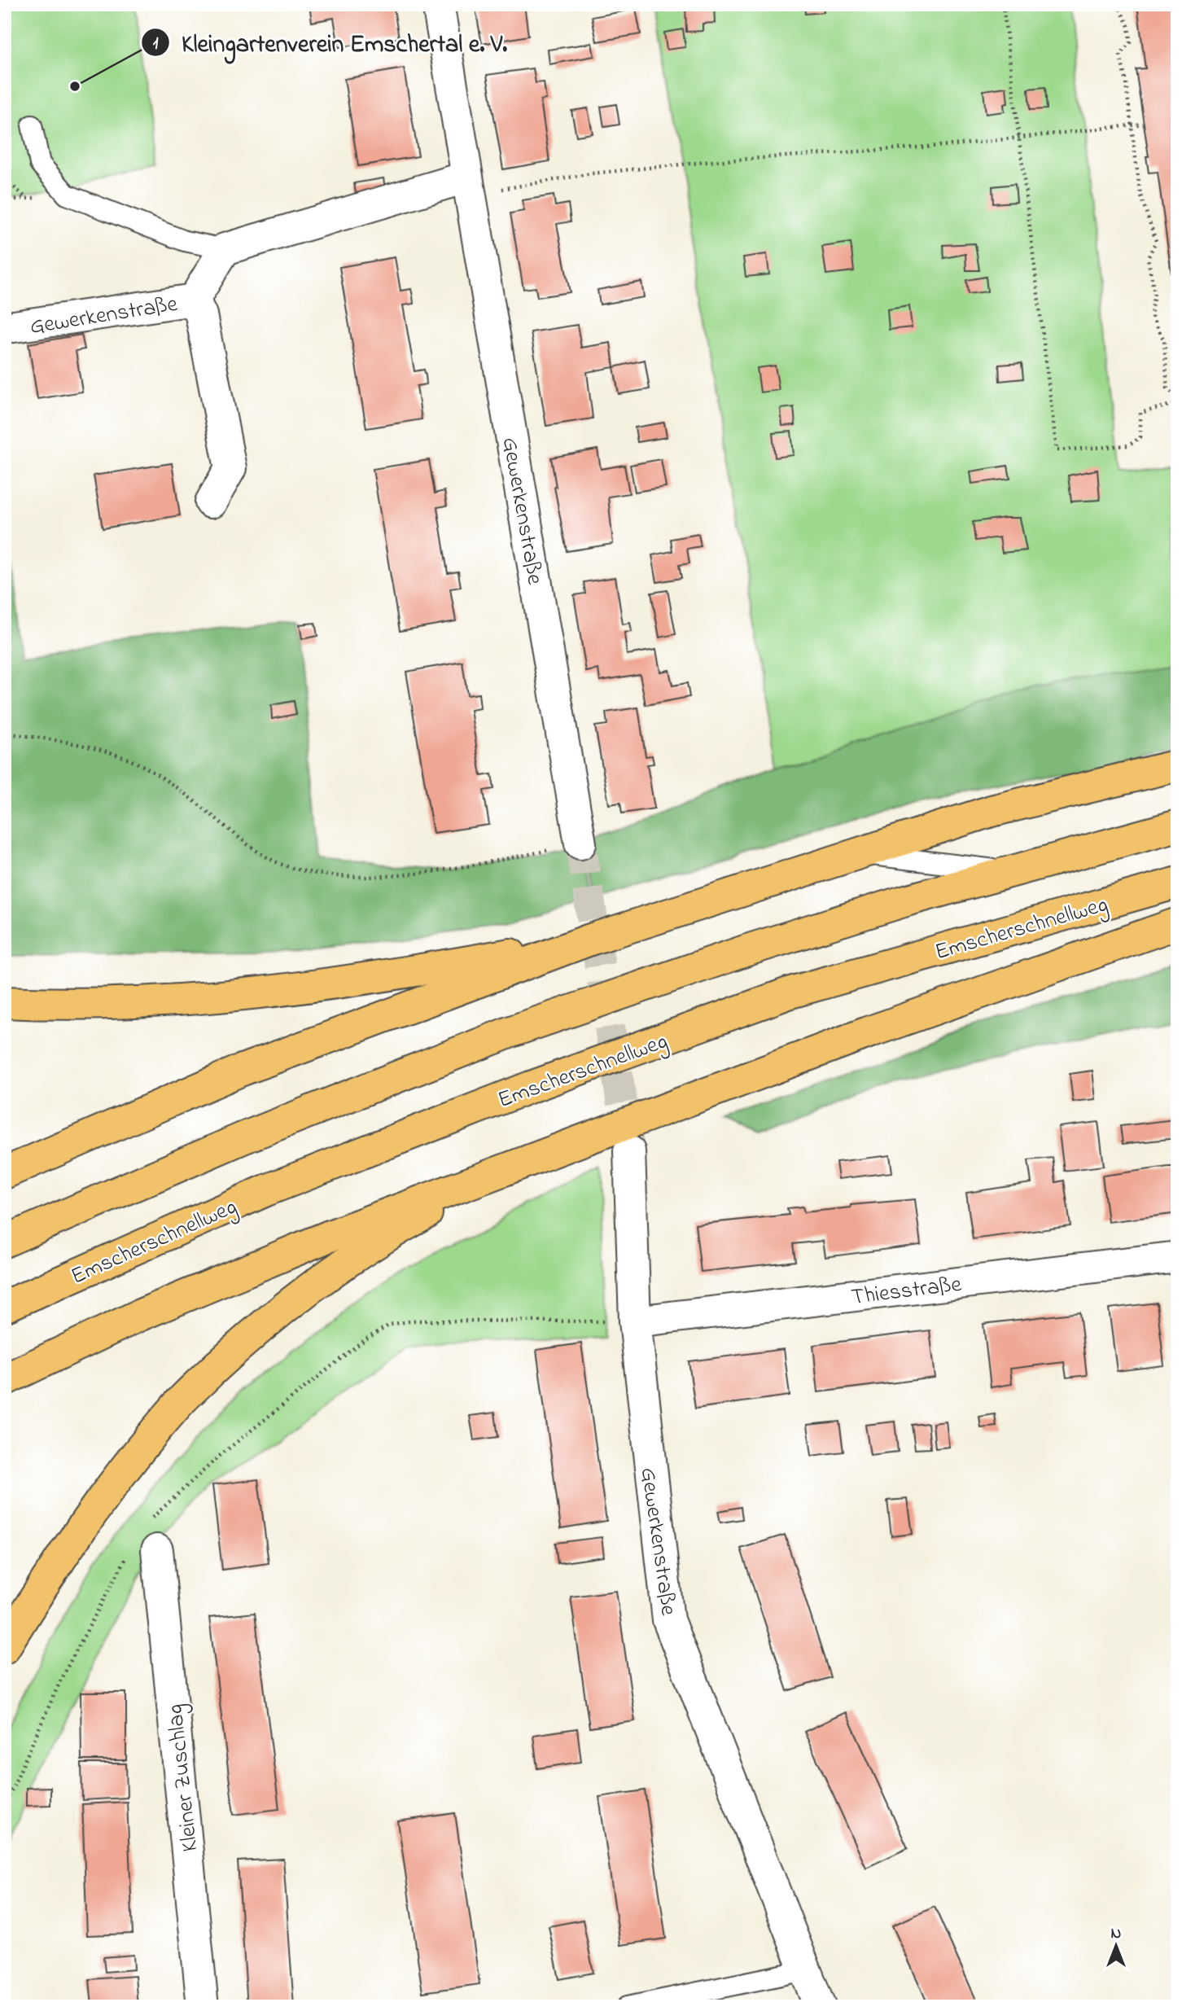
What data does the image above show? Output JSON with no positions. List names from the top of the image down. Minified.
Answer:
{"streets":{"highway":["Emscherschnellweg"],"street":["Gewerkenstraße","Thiesstraße","Kleiner Zuschlag"]},"crossings":[["Gewerkenstraße","Thiesstraße"]],"places":["Kleingartenverein Emschertal e. V."],"north":"top"}
